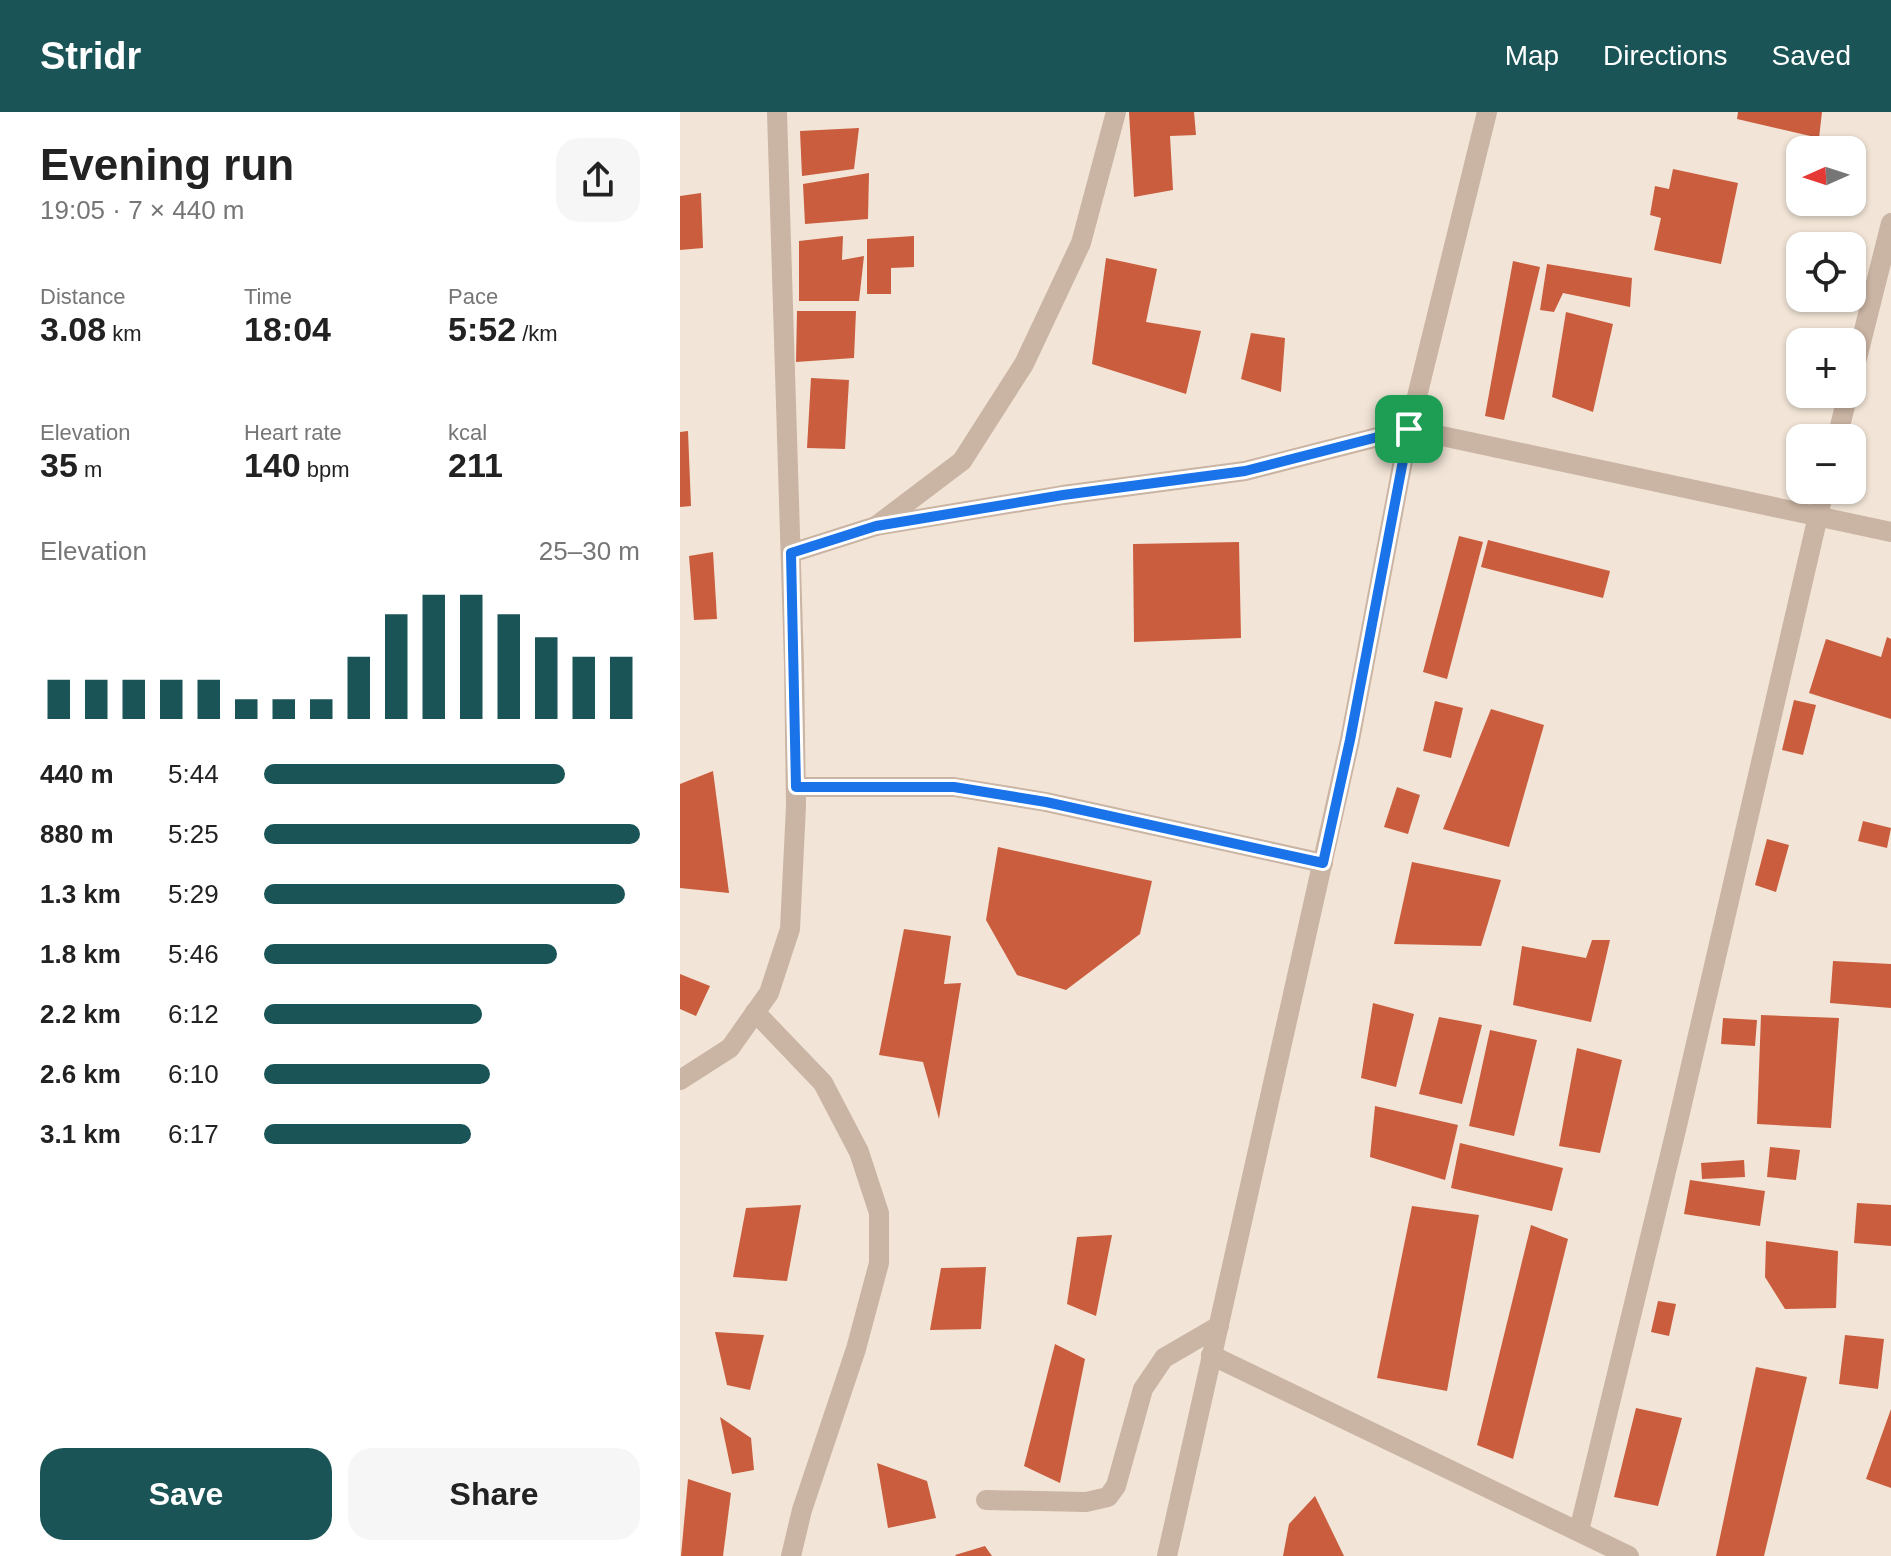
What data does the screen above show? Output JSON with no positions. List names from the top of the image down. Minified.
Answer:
{"north":"left","page":{"header":"Stridr","nav":["Map","Directions","Saved"],"heading":["Evening run","19:05 · 7 × 440 m"],"map_buttons":["+","−"],"stats":[["Distance","3.08 km"],["Time","18:04"],["Pace","5:52 /km"],["Elevation","35 m"],["Heart rate","140 bpm"],["kcal","211"]],"chart":["Elevation","25–30 m"],"list":[{"name":"440 m","note":"5:44"},{"name":"880 m","note":"5:25"},{"name":"1.3 km","note":"5:29"},{"name":"1.8 km","note":"5:46"},{"name":"2.2 km","note":"6:12"},{"name":"2.6 km","note":"6:10"},{"name":"3.1 km","note":"6:17"}],"buttons":["Save","Share"]}}
